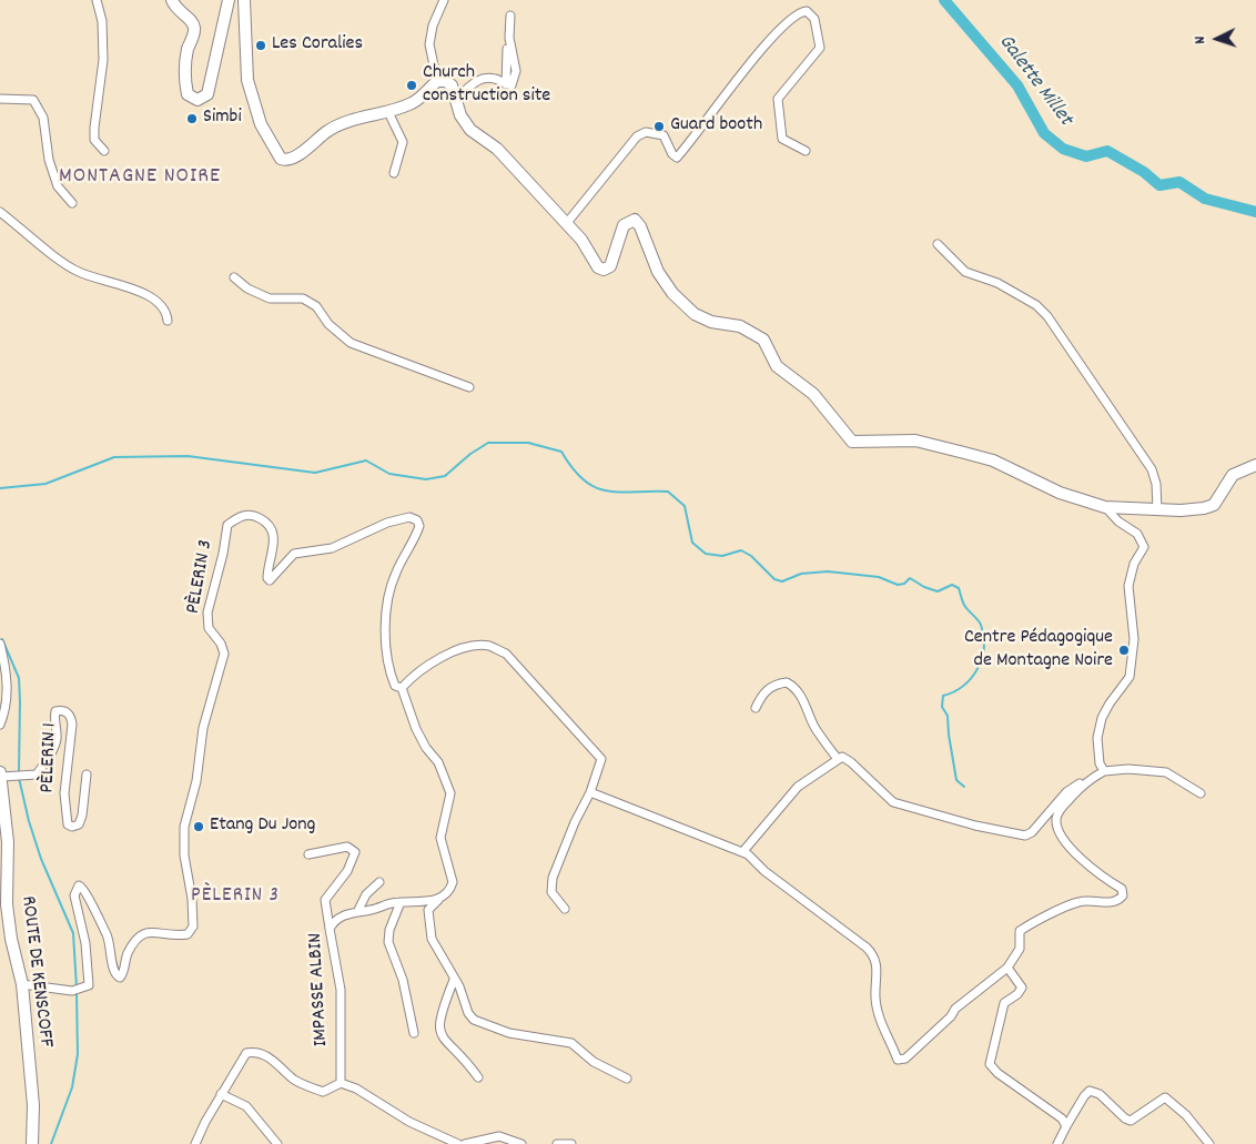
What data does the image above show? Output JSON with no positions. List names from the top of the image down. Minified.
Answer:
{"streets":{"street":["PÈLERIN 3","PÈLERIN 1","ROUTE DE KENSCOFF","IMPASSE ALBIN"]},"crossings":[["PÈLERIN 3","ROUTE DE KENSCOFF"],["PÈLERIN 1","ROUTE DE KENSCOFF"]],"districts":["MONTAGNE NOIRE","PÈLERIN 3"],"water":["Galette Millet"],"places":["Les Coralies","Church construction site","Simbi","Guard booth","Centre Pédagogique de Montagne Noire","Etang Du Jong"],"north":"left"}
